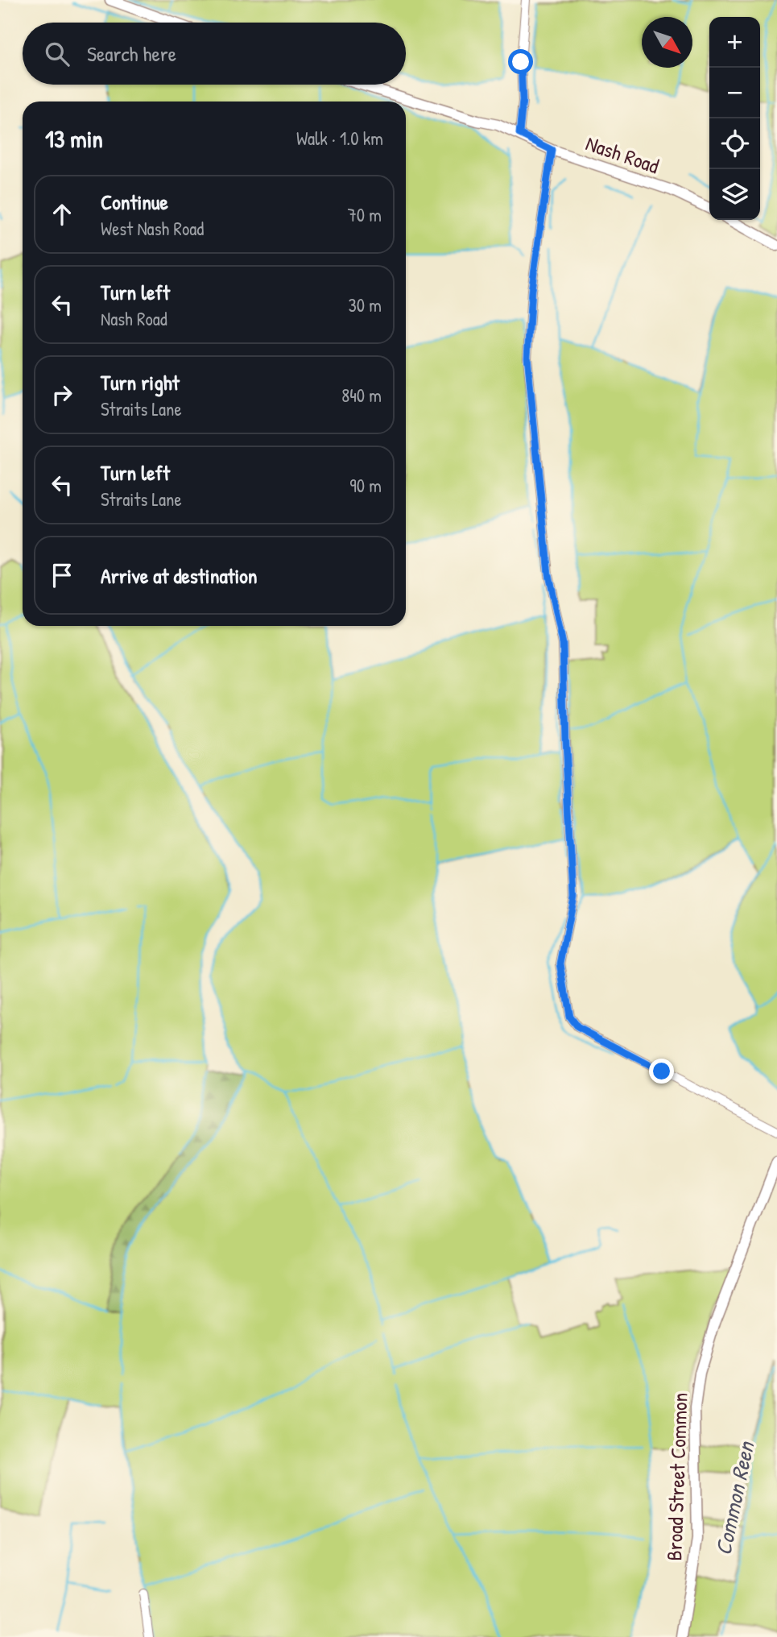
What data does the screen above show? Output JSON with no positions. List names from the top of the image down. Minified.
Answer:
{"streets":{"street":["Nash Road","Broad Street Common"]},"water":["Common Reen"],"north":"bottom right","page":{"map_buttons":["+","−"],"search":"Search here","heading":["13 min","Walk · 1.0 km"],"list":[["Continue","West Nash Road","70 m"],["Turn left","Nash Road","30 m"],["Turn right","Straits Lane","840 m"],["Turn left","Straits Lane","90 m"],"Arrive at destination"]}}
